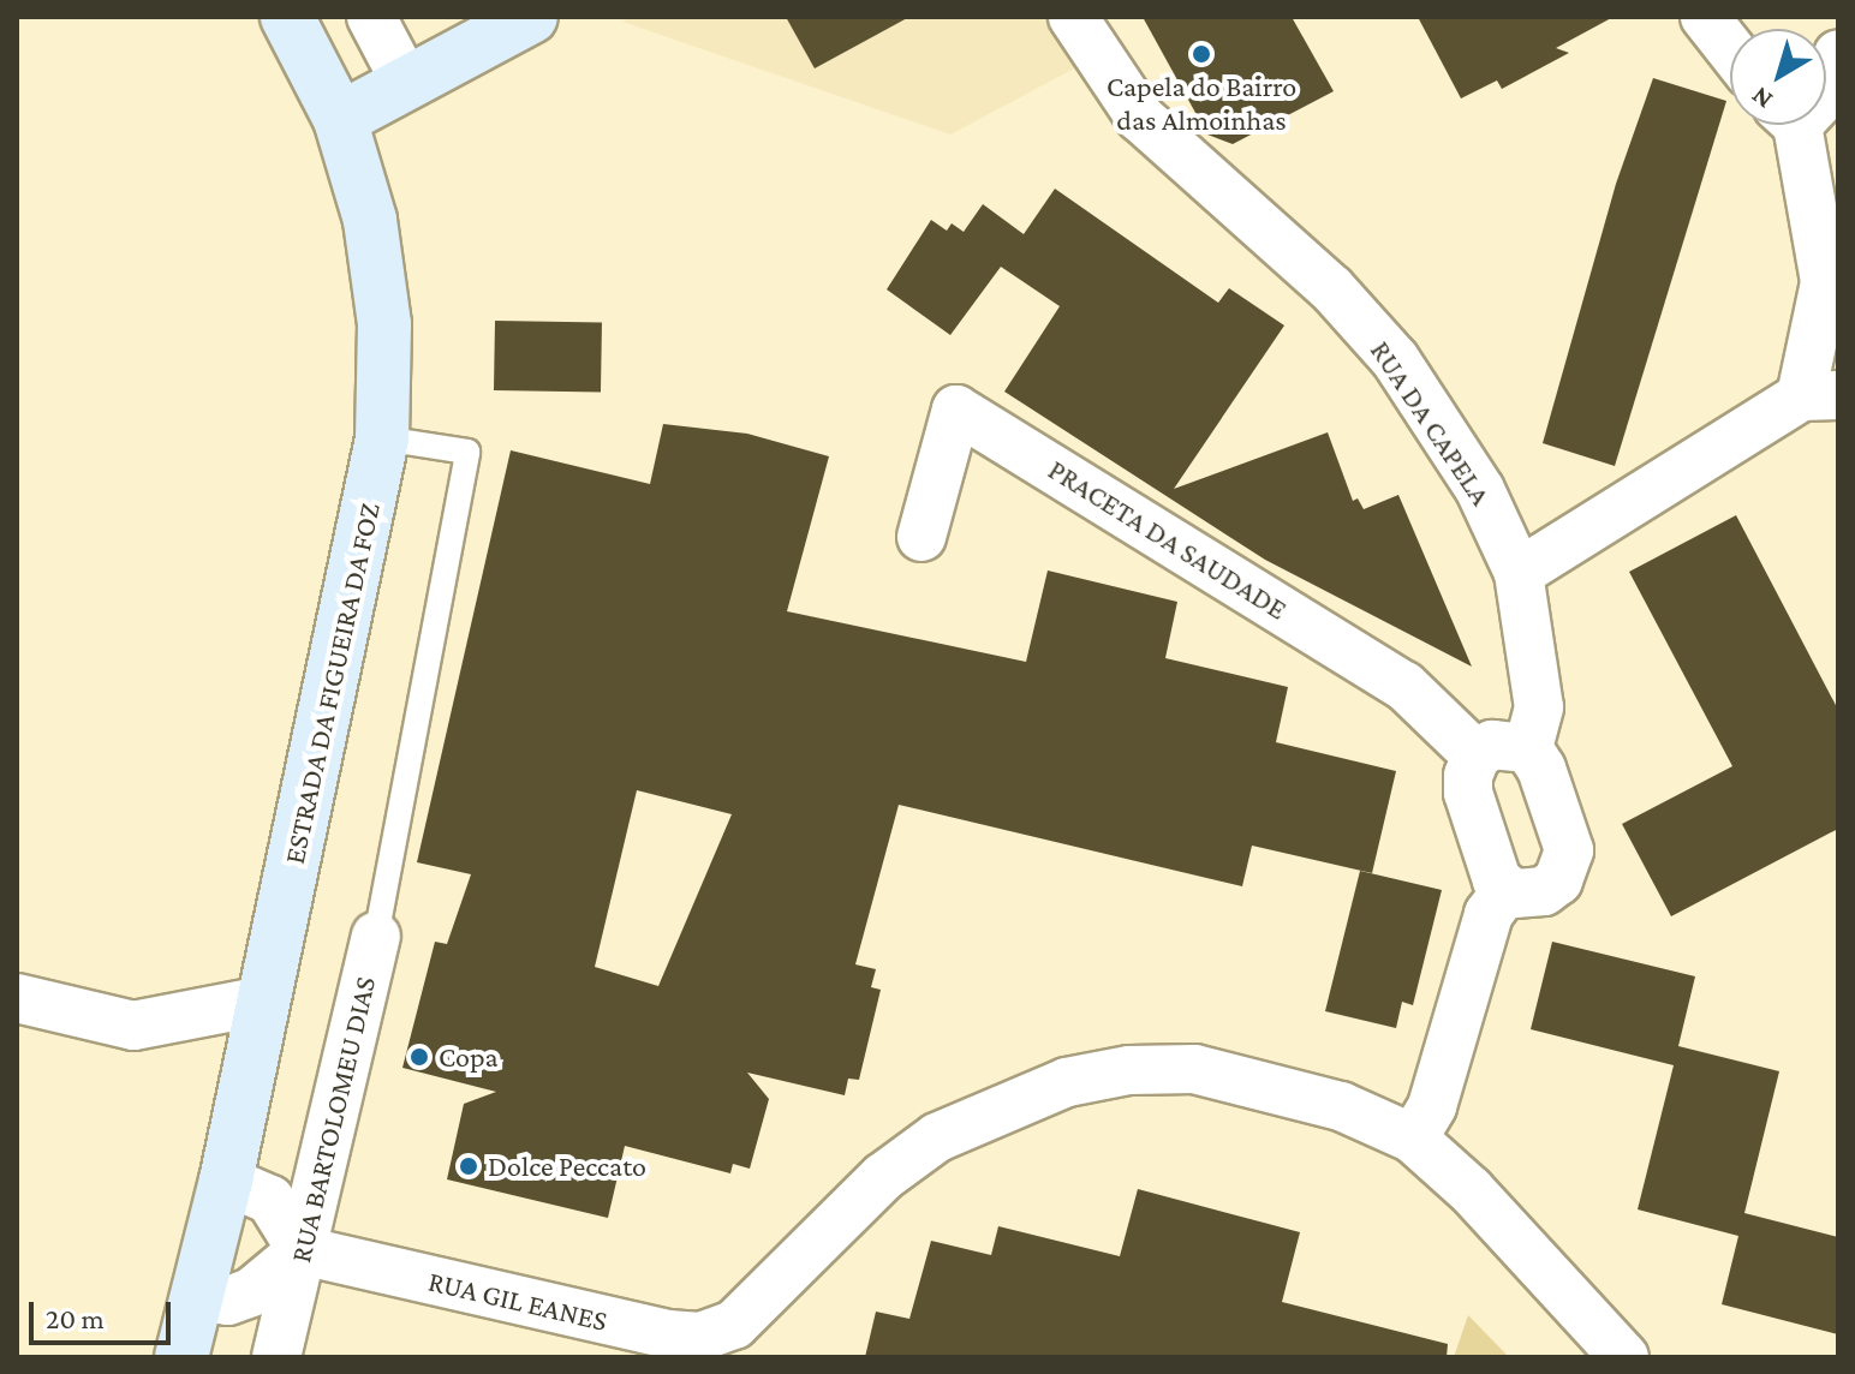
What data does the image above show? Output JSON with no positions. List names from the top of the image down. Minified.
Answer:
{"streets":{"main road":["ESTRADA DA FIGUEIRA DA FOZ"],"street":["RUA DA CAPELA","PRACETA DA SAUDADE","RUA BARTOLOMEU DIAS","RUA GIL EANES"]},"crossings":[["RUA BARTOLOMEU DIAS","RUA GIL EANES"]],"places":["Capela do Bairro das Almoinhas","Copa","Dolce Peccato"],"scale_bar":"20 m","north":"bottom left"}
